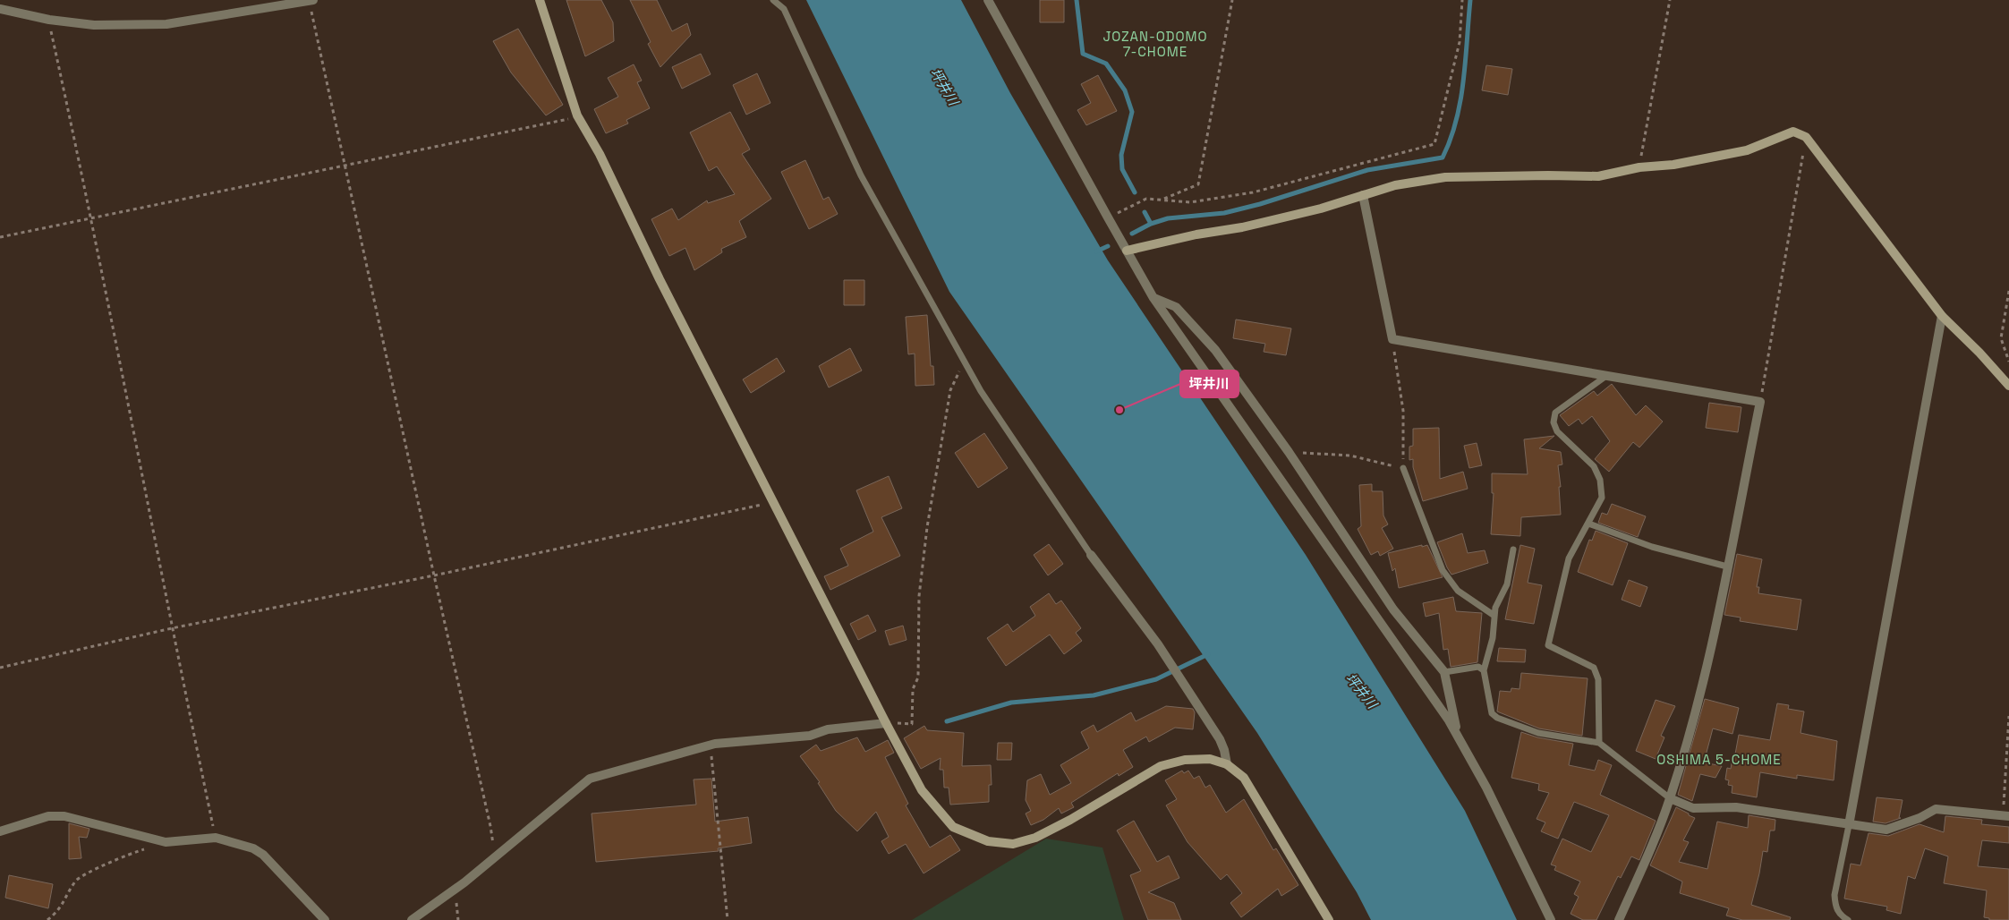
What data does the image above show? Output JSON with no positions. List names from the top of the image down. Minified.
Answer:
{"districts":["JOZAN-ODOMO 7-CHOME","OSHIMA 5-CHOME"],"water":["坪井川"],"places":["坪井川"]}
